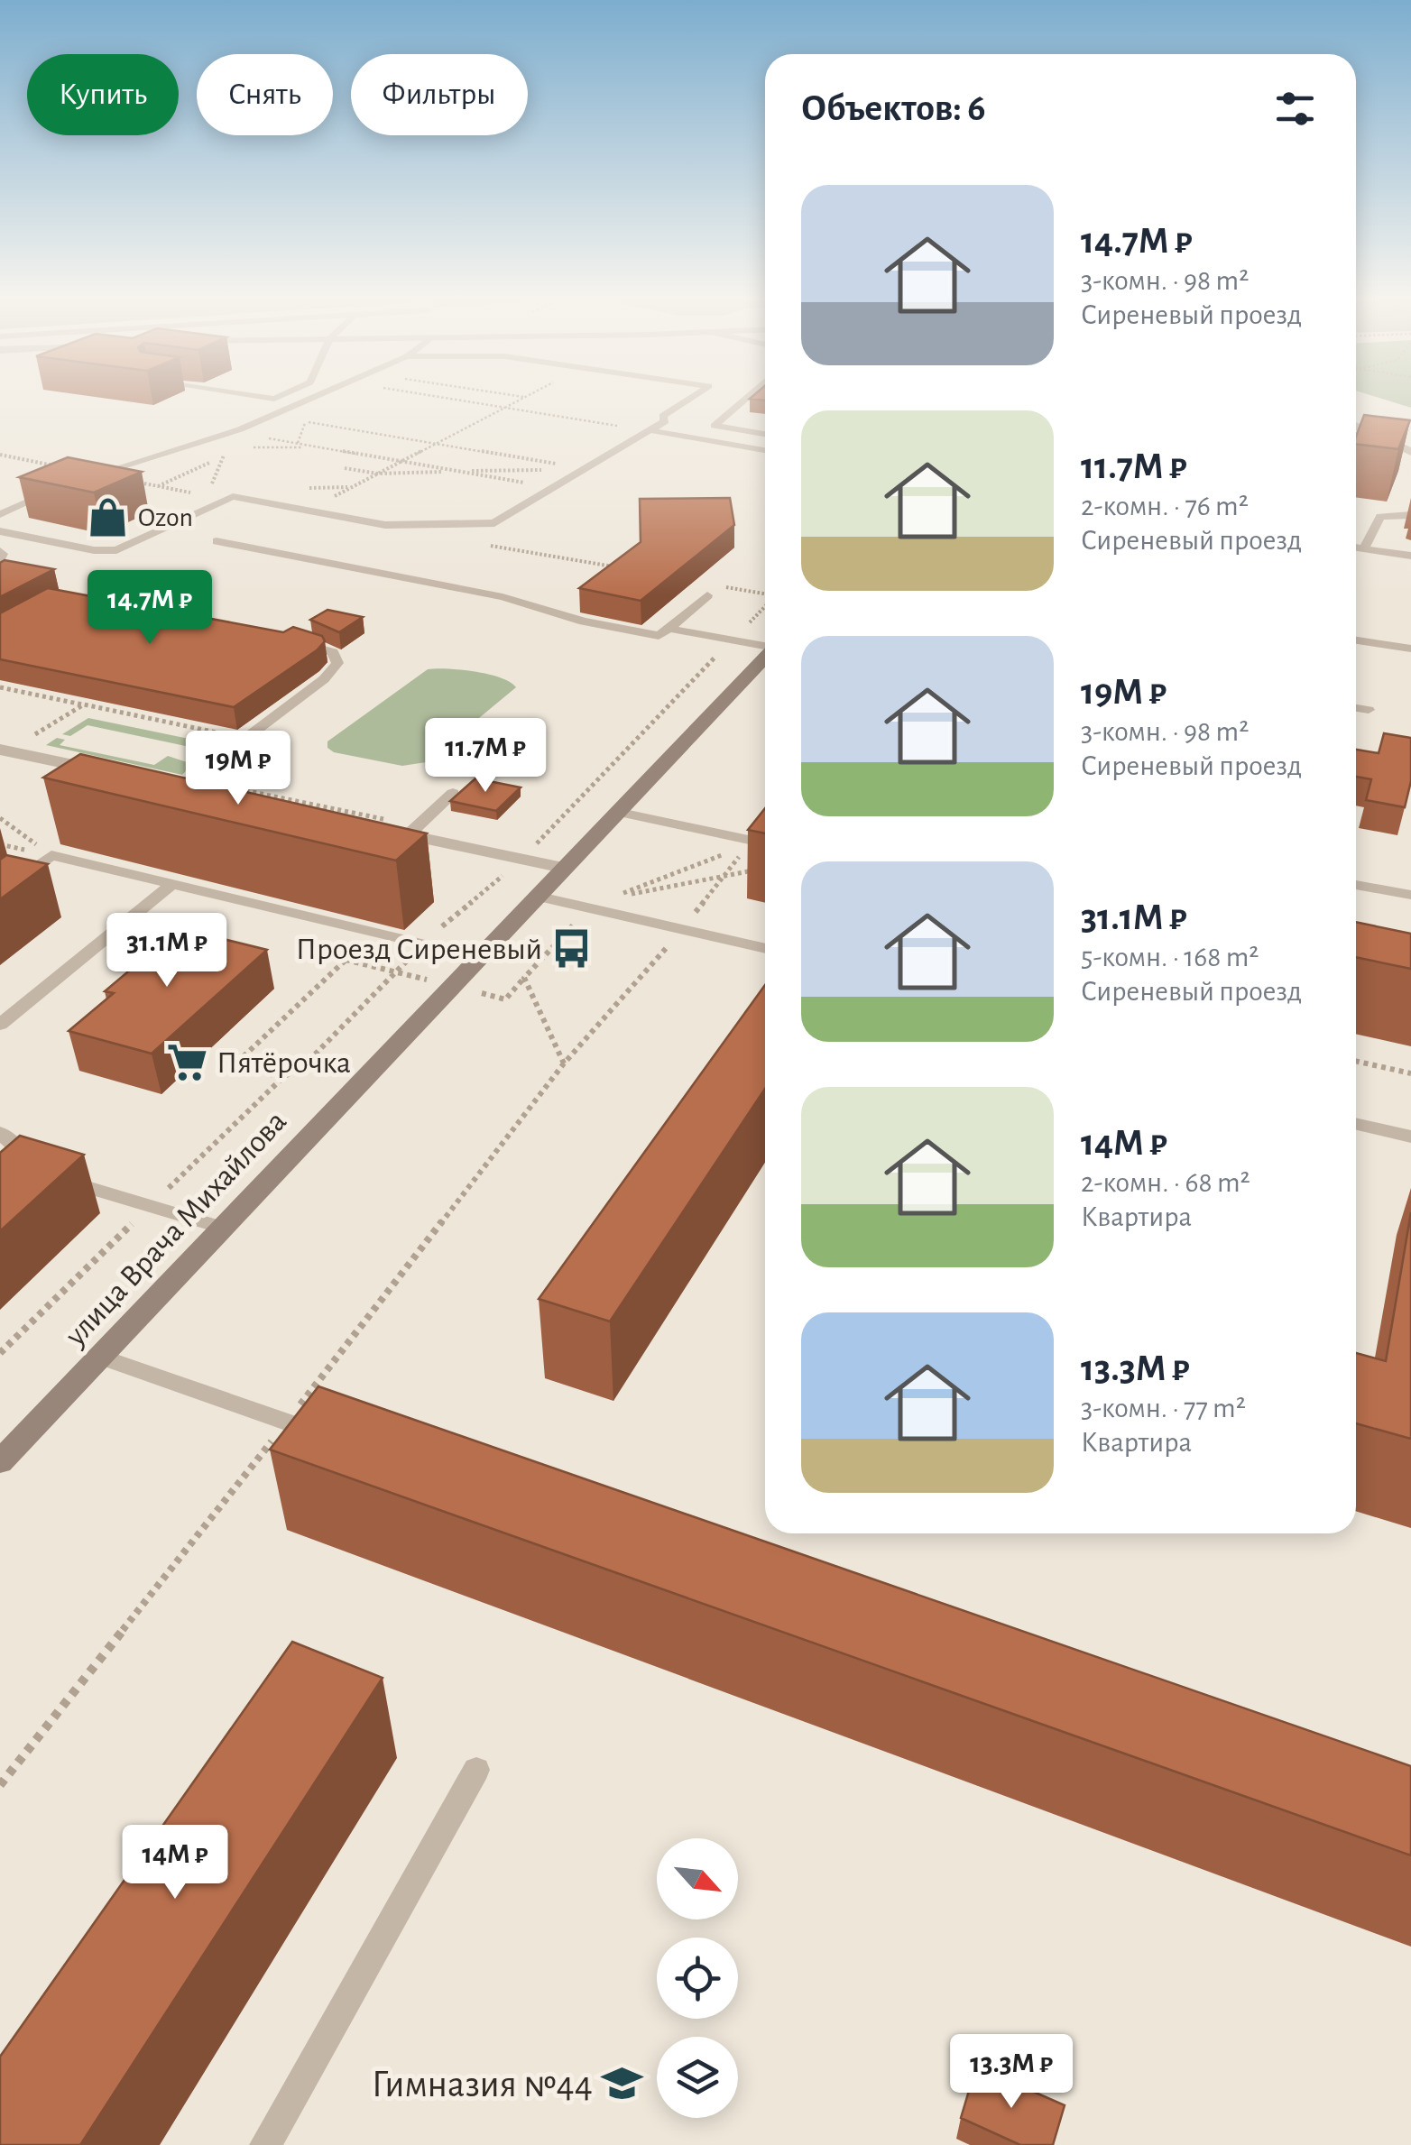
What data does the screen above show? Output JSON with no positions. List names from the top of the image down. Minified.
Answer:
{"streets":{"main road":["улица Врача Михайлова"]},"places":{"shop":["Ozon"],"bus stop":["Проезд Сиреневый"],"supermarket":["Пятёрочка"],"school or university":["Гимназия №44"]},"north":"bottom right","page":{"chip":["Купить","Снять","Фильтры"],"heading":"Объектов: 6","list":[{"name":"14.7M ₽","note":"3-комн. · 98 m² · Сиреневый проезд"},{"name":"11.7M ₽","note":"2-комн. · 76 m² · Сиреневый проезд"},{"name":"19M ₽","note":"3-комн. · 98 m² · Сиреневый проезд"},{"name":"31.1M ₽","note":"5-комн. · 168 m² · Сиреневый проезд"},{"name":"14M ₽","note":"2-комн. · 68 m² · Квартира"},{"name":"13.3M ₽","note":"3-комн. · 77 m² · Квартира"}],"price":["14.7M ₽","11.7M ₽","19M ₽","31.1M ₽","14M ₽","13.3M ₽"]}}
